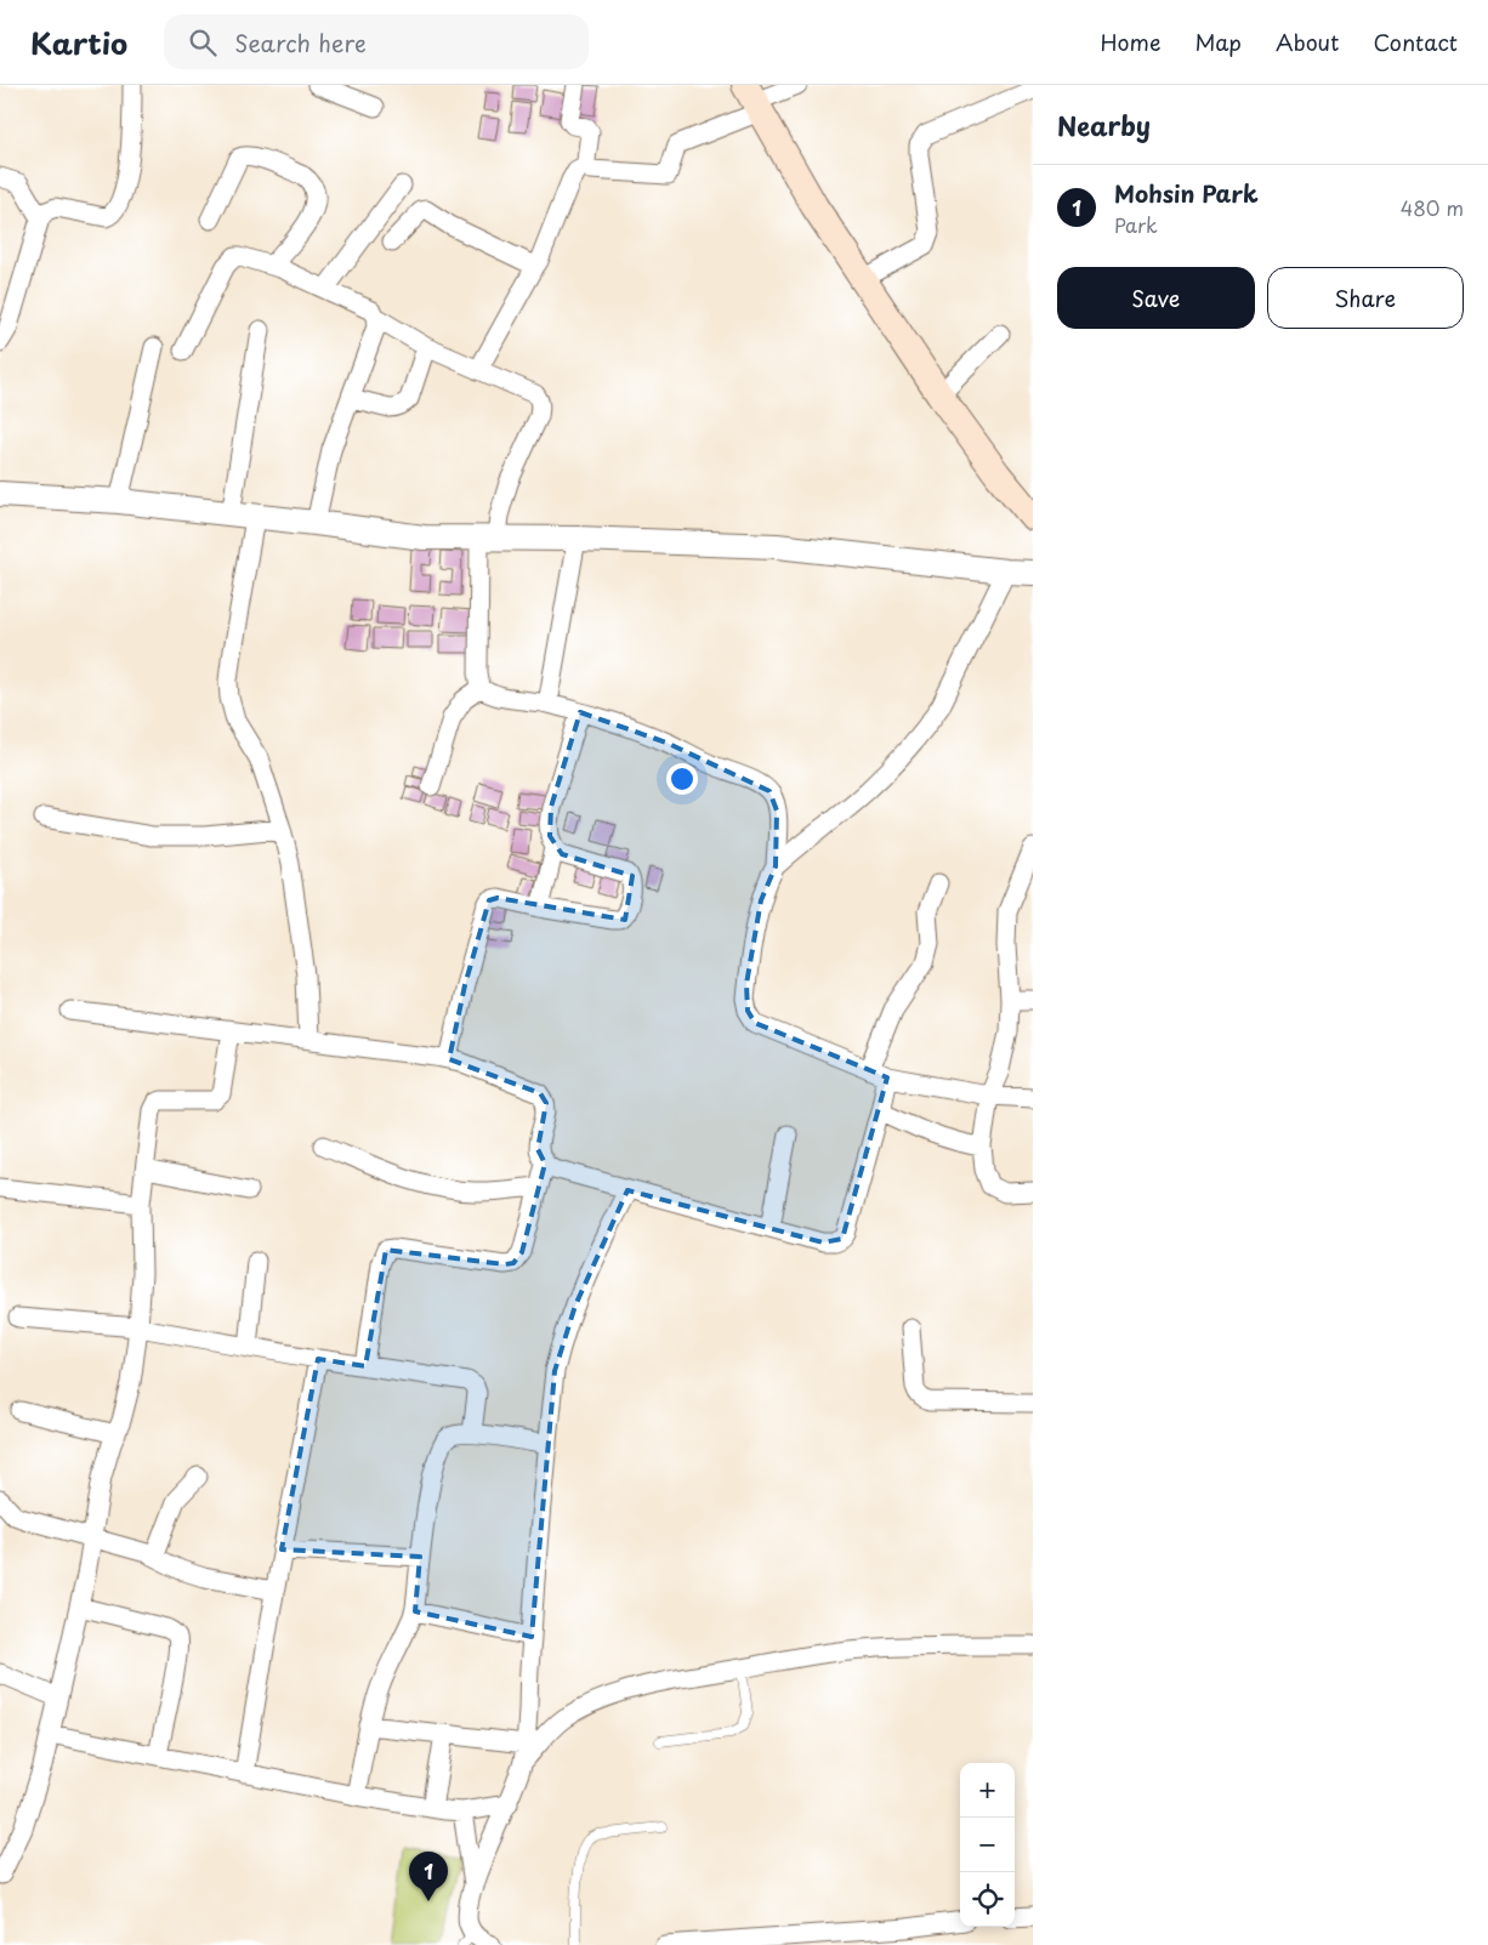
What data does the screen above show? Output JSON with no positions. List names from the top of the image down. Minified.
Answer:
{"page":{"header":"Kartio","search":"Search here","nav":["Home","Map","About","Contact"],"heading":"Nearby","list":[{"mark":"1","name":"Mohsin Park","note":"Park","value":"480 m"}],"buttons":["Save","Share"],"map_buttons":["+","−"],"pins":"1"}}
